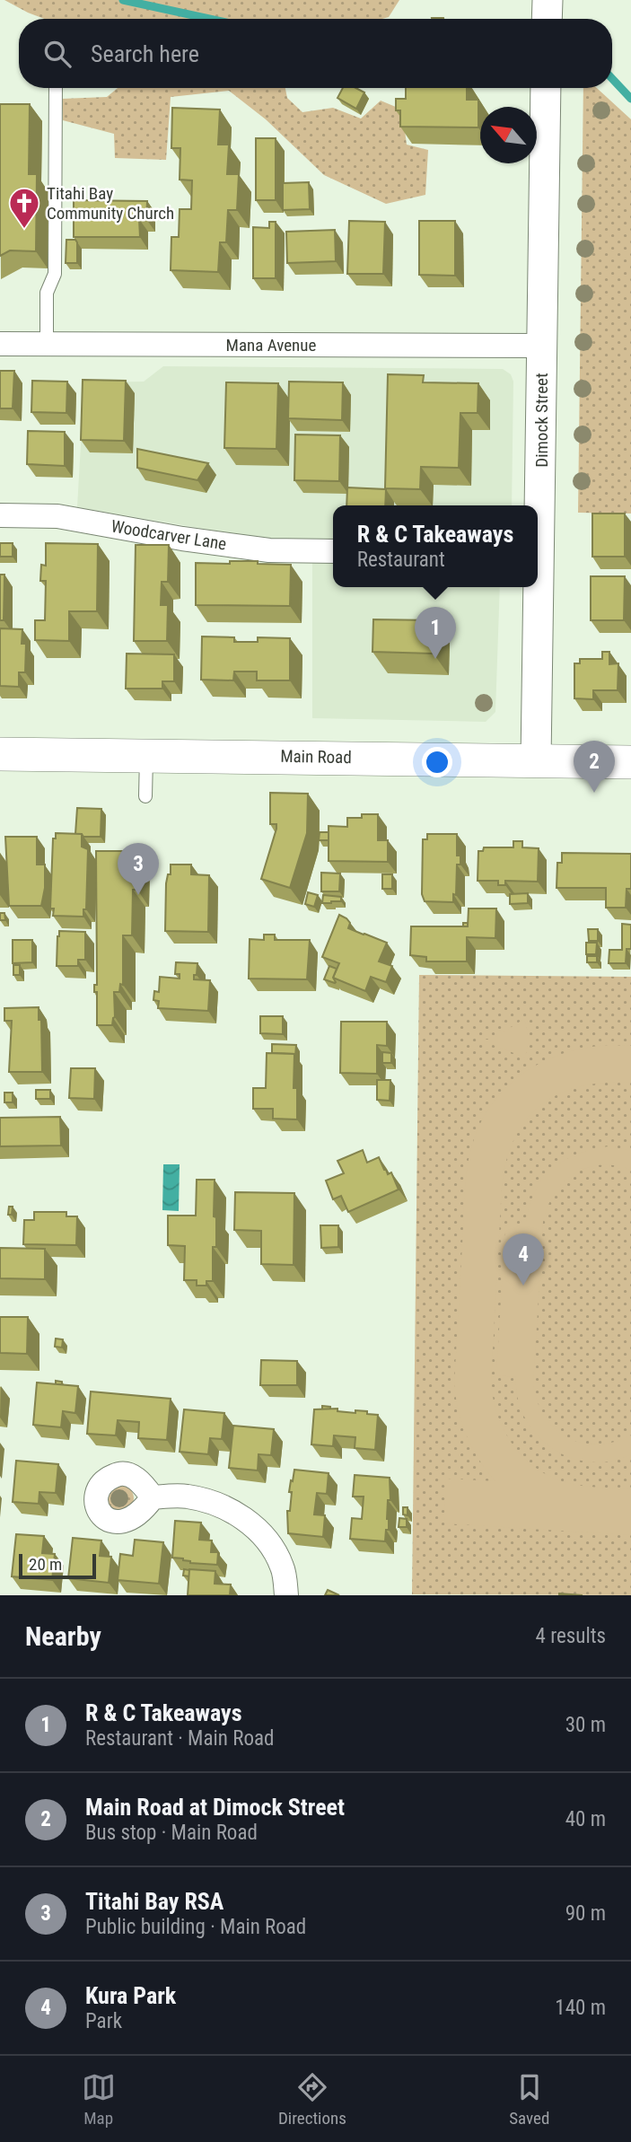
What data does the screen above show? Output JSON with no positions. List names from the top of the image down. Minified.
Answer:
{"streets":{"main road":["Main Road"],"street":["Mana Avenue","Dimock Street","Woodcarver Lane"]},"crossings":[["Mana Avenue","Dimock Street"],["Dimock Street","Main Road"]],"places":{"church":["Titahi Bay Community Church"]},"scale_bar":"20 m","north":"top left","page":{"search":"Search here","popup":["R & C Takeaways","Restaurant"],"pins":["1","2","3","4"],"scale":"20 m","heading":["Nearby","4 results"],"list":[{"mark":"1","name":"R & C Takeaways","note":"Restaurant · Main Road","value":"30 m"},{"mark":"2","name":"Main Road at Dimock Street","note":"Bus stop · Main Road","value":"40 m"},{"mark":"3","name":"Titahi Bay RSA","note":"Public building · Main Road","value":"90 m"},{"mark":"4","name":"Kura Park","note":"Park","value":"140 m"}],"nav":["Map","Directions","Saved"]}}
